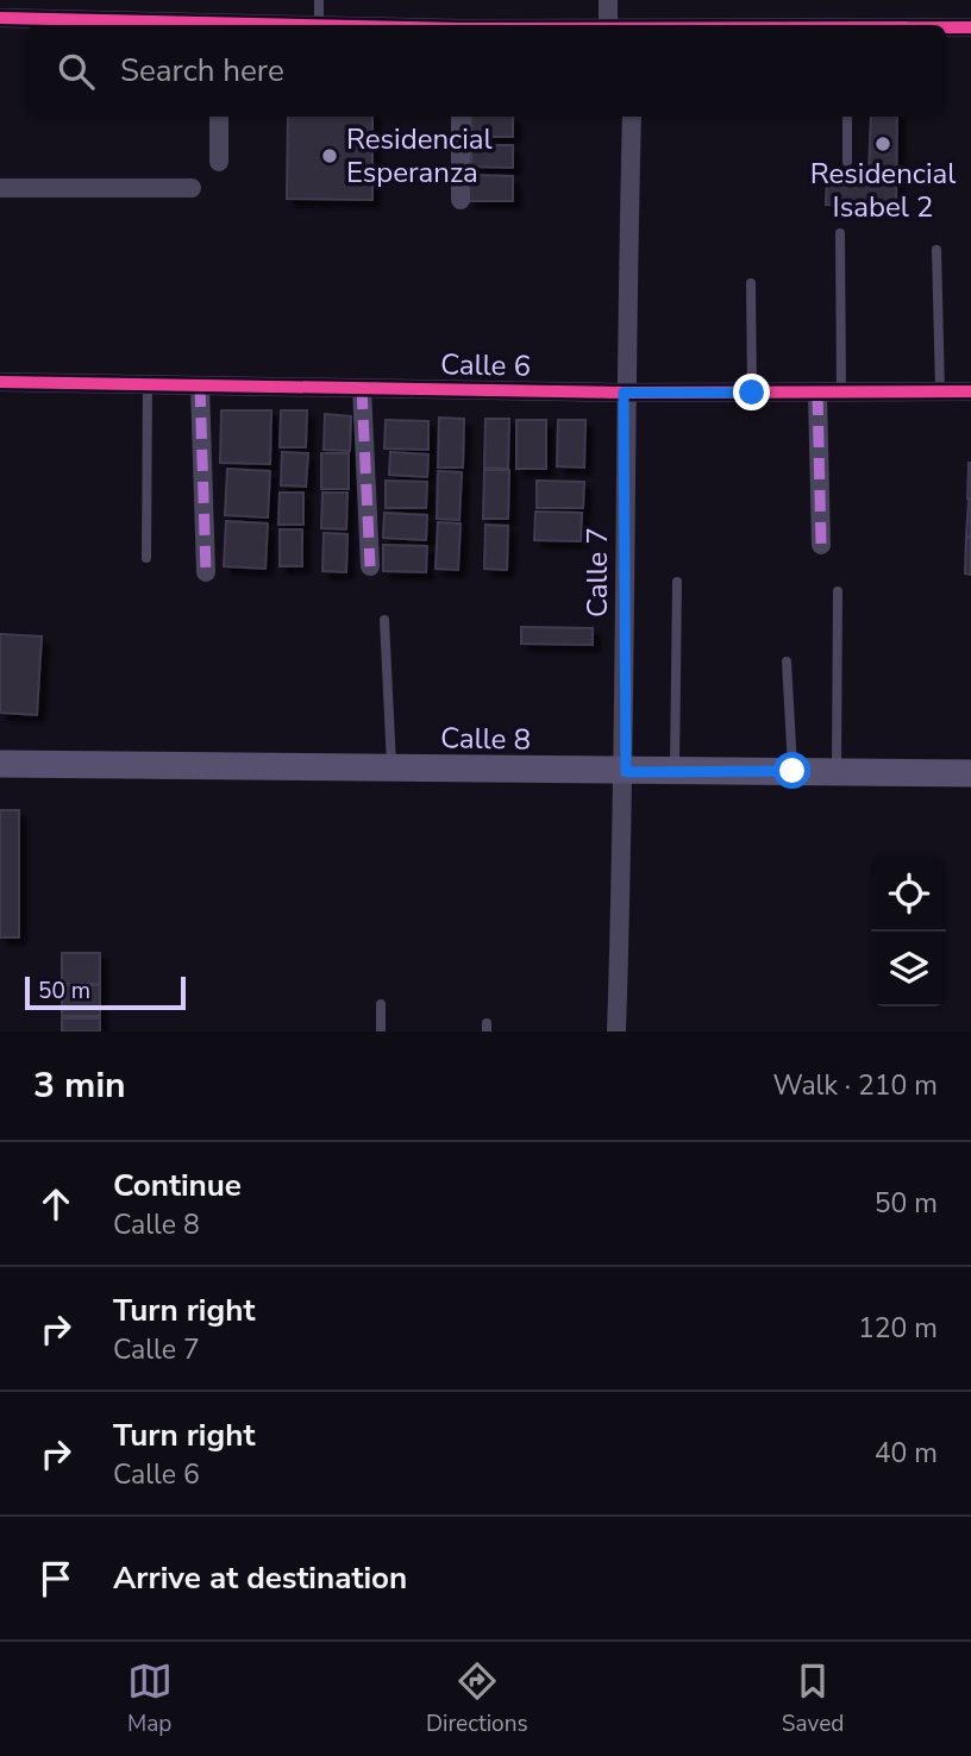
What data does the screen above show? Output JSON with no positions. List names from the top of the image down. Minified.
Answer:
{"streets":{"street":["Calle 6","Calle 7","Calle 8"]},"crossings":[["Calle 6","Calle 7"],["Calle 7","Calle 8"]],"places":["Residencial Isabel 2","Residencial Esperanza"],"scale_bar":"50 m","page":{"search":"Search here","scale":"50 m","heading":["3 min","Walk · 210 m"],"list":[["Continue","Calle 8","50 m"],["Turn right","Calle 7","120 m"],["Turn right","Calle 6","40 m"],"Arrive at destination"],"nav":["Map","Directions","Saved"]}}
